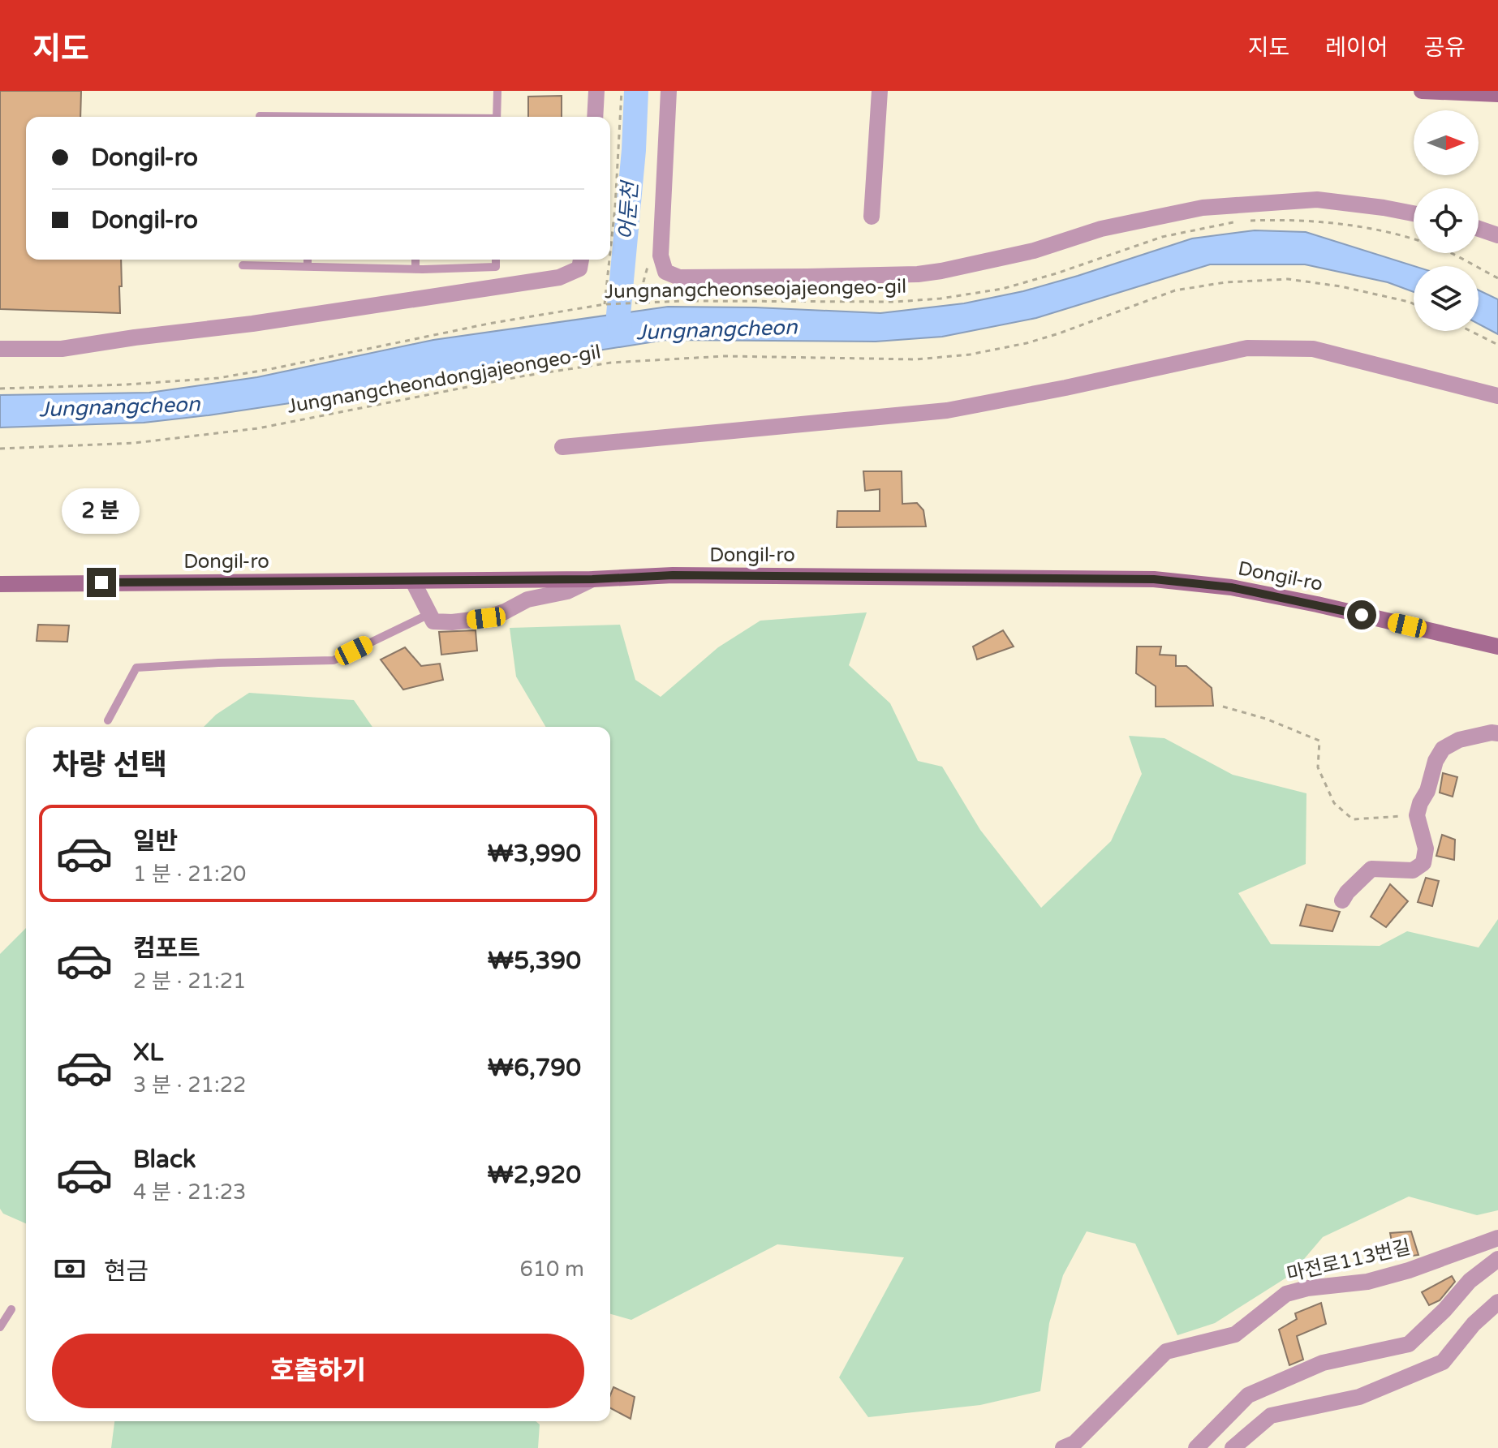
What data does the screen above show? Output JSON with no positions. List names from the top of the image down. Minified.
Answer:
{"streets":{"street":["Dongil-ro","마전로113번길"],"path":["Jungnangcheonseojajeongeo-gil","Jungnangcheondongjajeongeo-gil"]},"water":["어둔천","Jungnangcheon"],"north":"right","page":{"header":"지도","nav":["지도","레이어","공유"],"banner":["Dongil-ro","Dongil-ro"],"bubble":"2 분","heading":"차량 선택","list":[{"name":"일반","note":"1 분 · 21:20","value":"₩3,990"},{"name":"컴포트","note":"2 분 · 21:21","value":"₩5,390"},{"name":"XL","note":"3 분 · 21:22","value":"₩6,790"},{"name":"Black","note":"4 분 · 21:23","value":"₩2,920"}],"pay":["현금","610 m"],"buttons":"호출하기"}}
